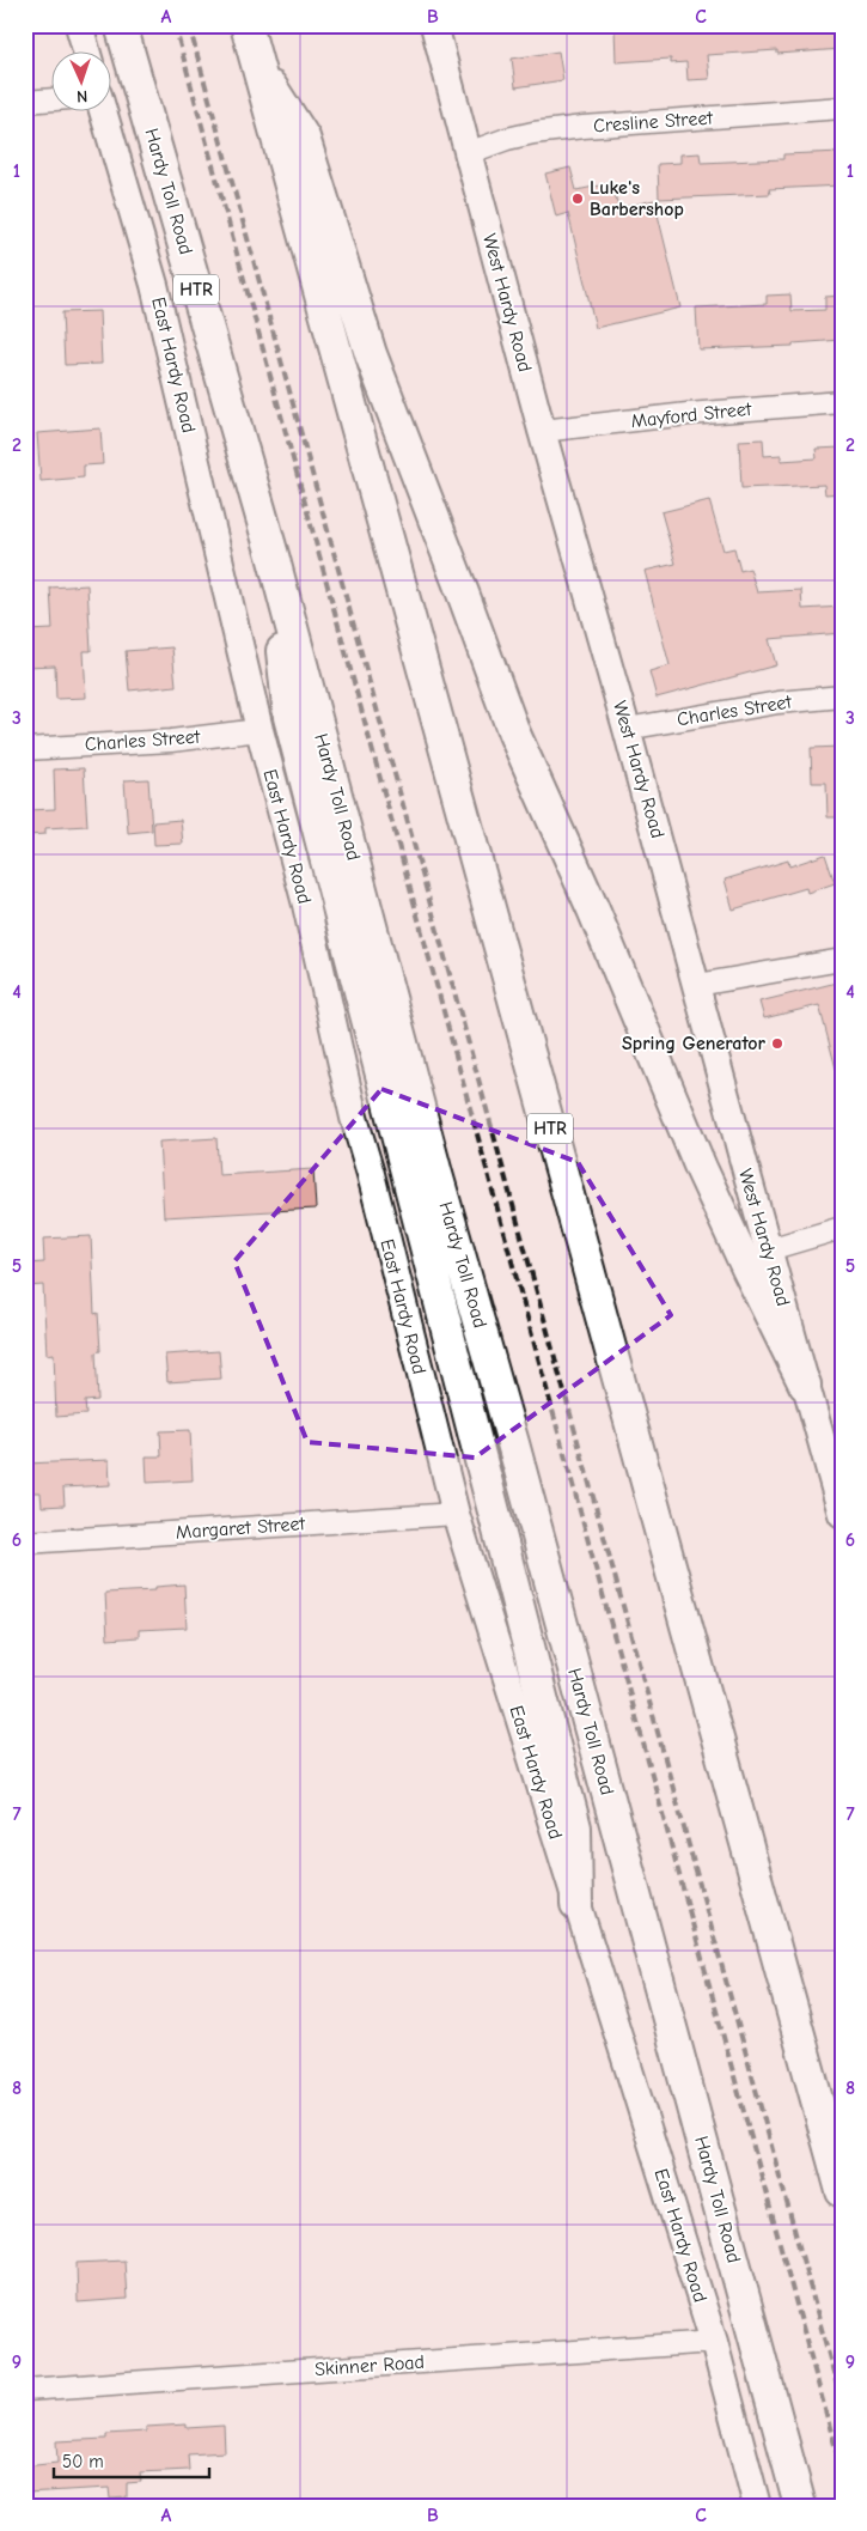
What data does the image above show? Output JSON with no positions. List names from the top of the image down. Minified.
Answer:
{"streets":{"highway":["Hardy Toll Road","HTR"],"main road":["West Hardy Road","East Hardy Road"],"street":["Cresline Street","Mayford Street","Charles Street","Margaret Street","Skinner Road"]},"crossings":[["Cresline Street","West Hardy Road"],["West Hardy Road","Mayford Street"],["West Hardy Road","Charles Street"],["East Hardy Road","Charles Street"],["East Hardy Road","Margaret Street"],["East Hardy Road","Skinner Road"]],"places":["Luke's Barbershop","Spring Generator"],"scale_bar":"50 m","north":"bottom","grid":{"columns":["A","B","C"],"rows":["1","2","3","4","5","6","7","8","9"]}}
